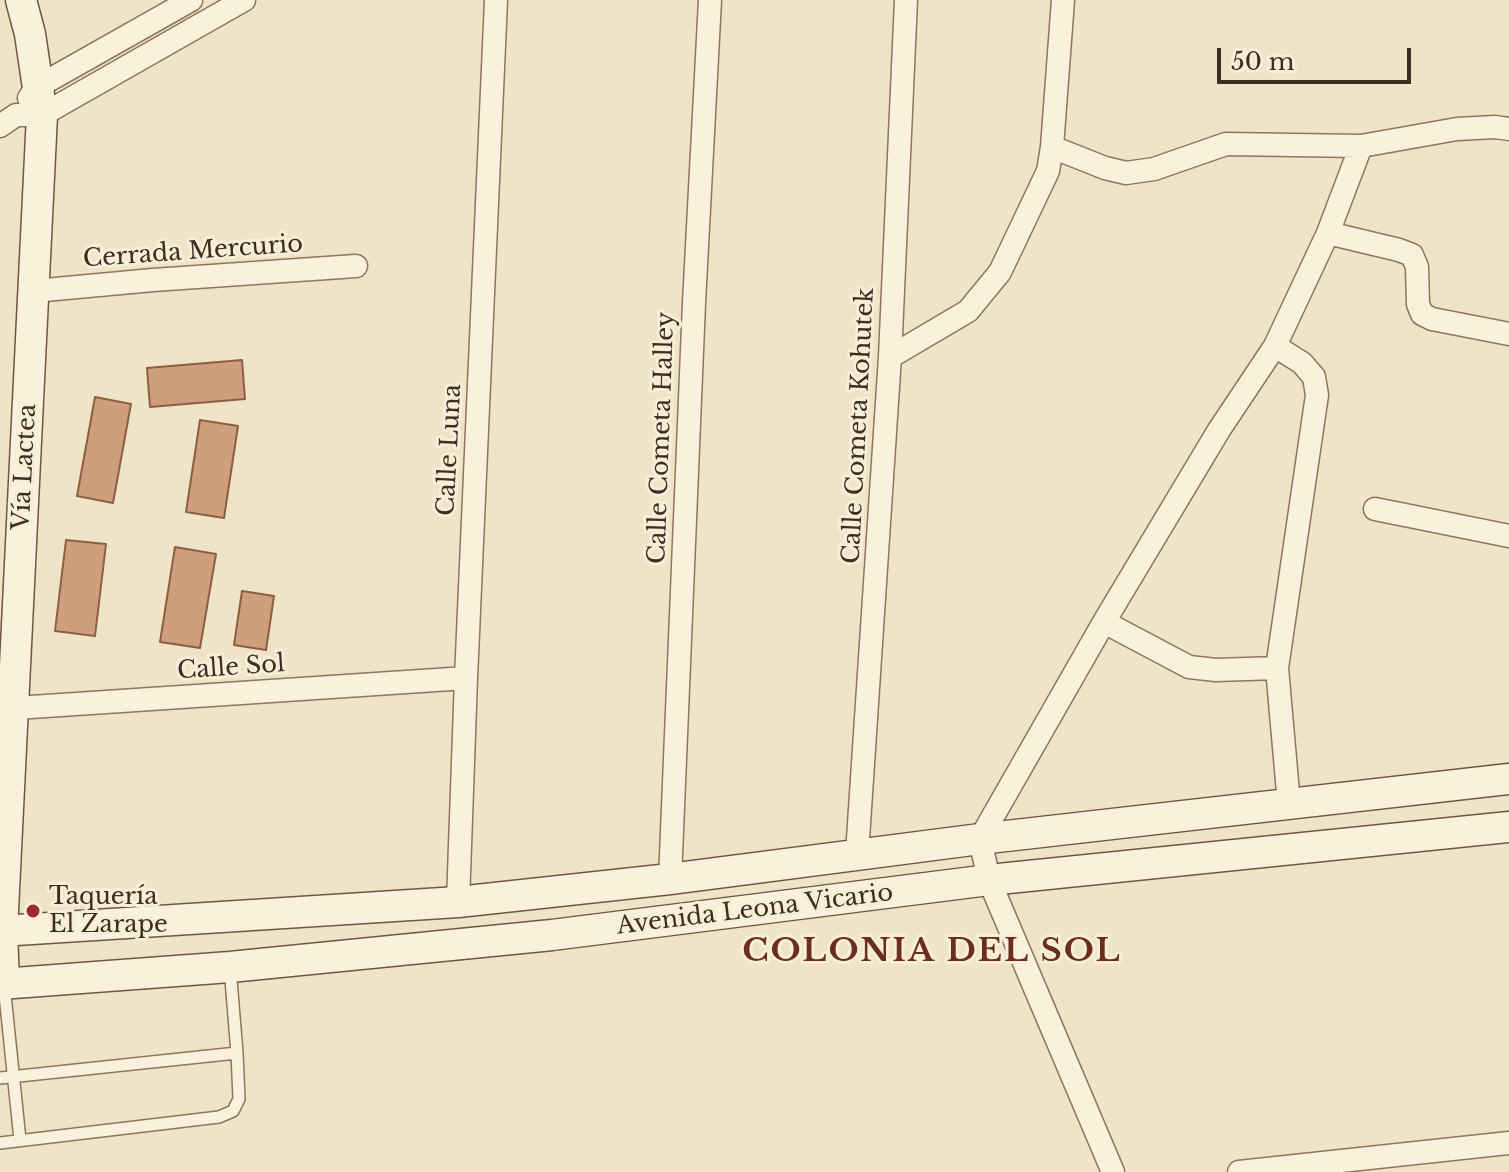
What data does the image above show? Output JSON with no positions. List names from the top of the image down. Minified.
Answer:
{"streets":{"street":["Cerrada Mercurio","Calle Cometa Kohutek","Calle Cometa Halley","Calle Luna","Vía Lactea","Calle Sol","Avenida Leona Vicario"]},"crossings":[["Cerrada Mercurio","Vía Lactea"],["Calle Cometa Kohutek","Avenida Leona Vicario"],["Calle Cometa Halley","Avenida Leona Vicario"],["Calle Luna","Calle Sol"],["Calle Luna","Avenida Leona Vicario"],["Vía Lactea","Calle Sol"],["Vía Lactea","Avenida Leona Vicario"]],"districts":["COLONIA DEL SOL"],"places":["Taquería El Zarape"],"scale_bar":"50 m"}
